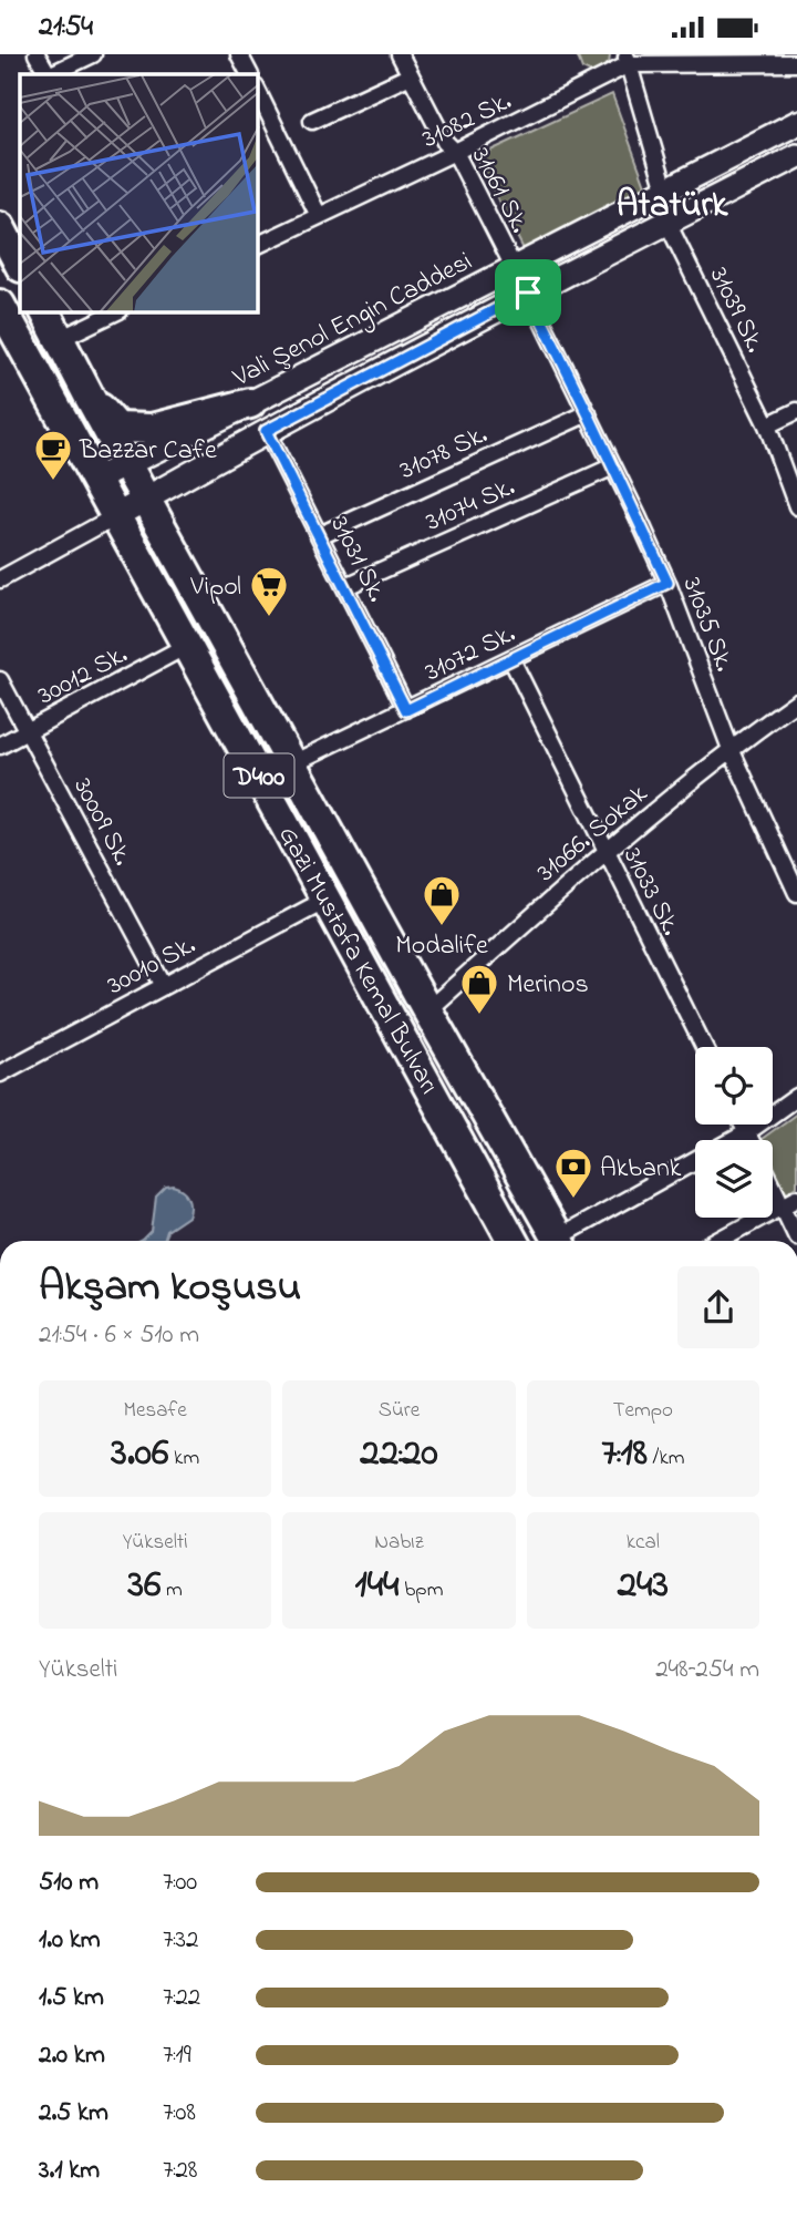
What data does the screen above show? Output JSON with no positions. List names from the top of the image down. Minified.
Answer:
{"streets":{"highway":["D400","Gazi Mustafa Kemal Bulvarı"],"main road":["Vali Şenol Engin Caddesi"],"street":["31082 Sk.","31061 Sk.","31039 Sk.","31078 Sk.","31074 Sk.","31031 Sk.","31035 Sk.","31072 Sk.","30012 Sk.","30009 Sk.","31066. Sokak","31033 Sk.","30010 Sk."]},"crossings":[["31082 Sk.","31061 Sk."],["31061 Sk.","Vali Şenol Engin Caddesi"],["Vali Şenol Engin Caddesi","Gazi Mustafa Kemal Bulvarı"],["31078 Sk.","31031 Sk."],["31078 Sk.","31035 Sk."],["31074 Sk.","31031 Sk."],["31074 Sk.","31035 Sk."],["31031 Sk.","31072 Sk."],["31035 Sk.","31072 Sk."],["31035 Sk.","31066. Sokak"],["31072 Sk.","31033 Sk."],["31072 Sk.","Gazi Mustafa Kemal Bulvarı"],["30012 Sk.","30009 Sk."],["30012 Sk.","Gazi Mustafa Kemal Bulvarı"],["30009 Sk.","30010 Sk."],["31066. Sokak","31033 Sk."],["31066. Sokak","Gazi Mustafa Kemal Bulvarı"],["Gazi Mustafa Kemal Bulvarı","30010 Sk."]],"districts":["Atatürk"],"places":{"cafe":["Bazzar Cafe"],"supermarket":["Vipol"],"shop":["Modalife","Merinos"],"bank":["Akbank"]},"page":{"status":"21:54","heading":["Akşam koşusu","21:54 · 6 × 510 m"],"stats":[["Mesafe","3.06 km"],["Süre","22:20"],["Tempo","7:18 /km"],["Yükselti","36 m"],["Nabız","144 bpm"],["kcal","243"]],"chart":["Yükselti","248–254 m"],"list":[{"name":"510 m","note":"7:00"},{"name":"1.0 km","note":"7:32"},{"name":"1.5 km","note":"7:22"},{"name":"2.0 km","note":"7:19"},{"name":"2.5 km","note":"7:08"},{"name":"3.1 km","note":"7:28"}]}}
